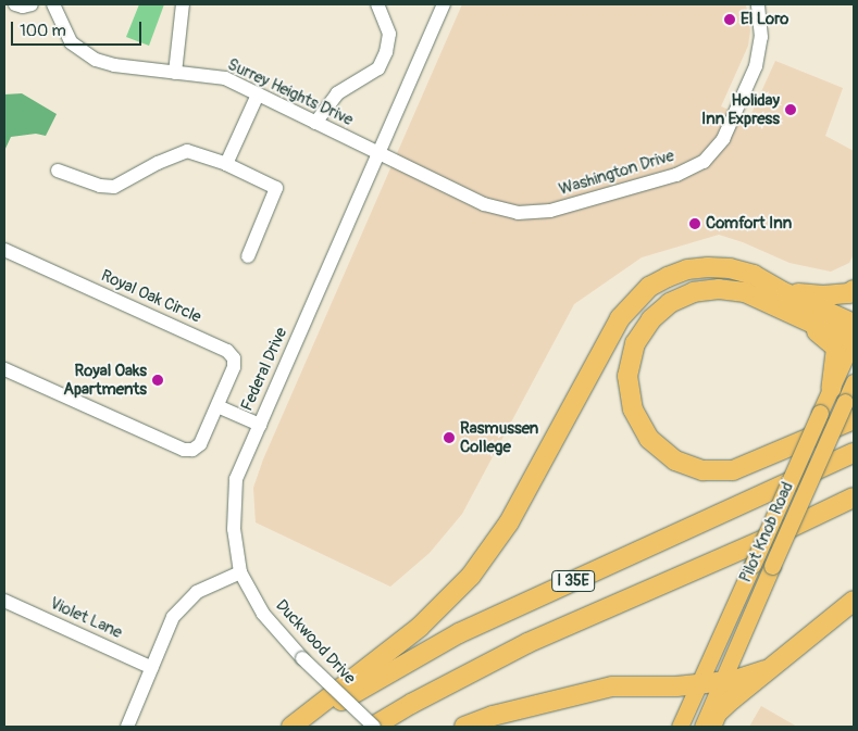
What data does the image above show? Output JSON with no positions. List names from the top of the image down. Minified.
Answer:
{"streets":{"highway":["I 35E"],"main road":["Pilot Knob Road"],"street":["Surrey Heights Drive","Washington Drive","Royal Oak Circle","Federal Drive","Violet Lane","Duckwood Drive"]},"crossings":[["Surrey Heights Drive","Washington Drive"],["Surrey Heights Drive","Federal Drive"],["Washington Drive","Federal Drive"],["Federal Drive","Duckwood Drive"],["I 35E","Duckwood Drive"]],"places":["El Loro","Holiday Inn Express","Comfort Inn","Royal Oaks Apartments","Rasmussen College"],"scale_bar":"100 m"}
